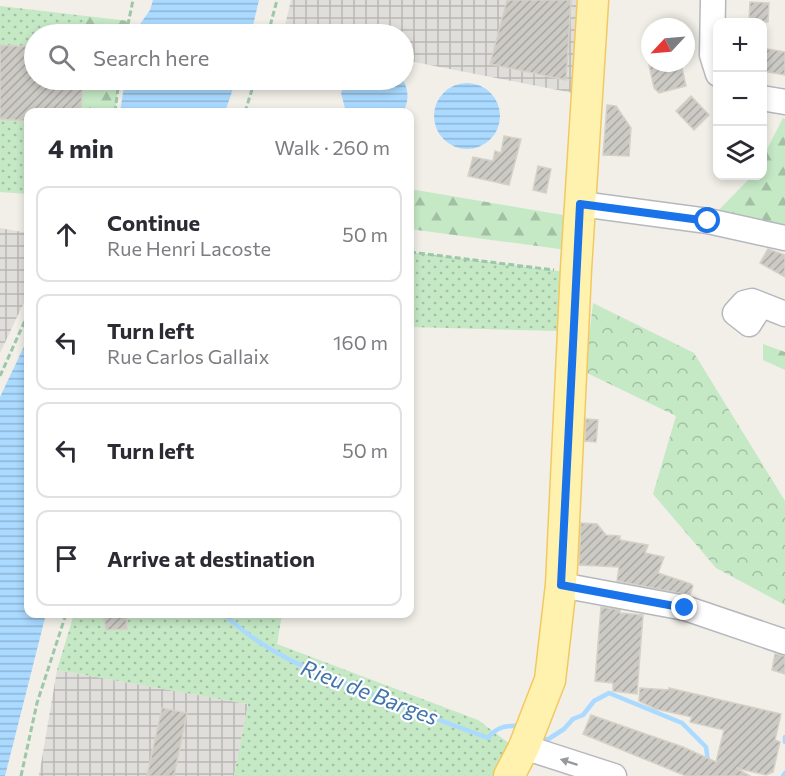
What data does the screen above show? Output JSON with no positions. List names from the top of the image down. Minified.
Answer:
{"water":["Rieu de Barges"],"north":"bottom left","page":{"map_buttons":["+","−"],"search":"Search here","heading":["4 min","Walk · 260 m"],"list":[["Continue","Rue Henri Lacoste","50 m"],["Turn left","Rue Carlos Gallaix","160 m"],["Turn left","50 m"],"Arrive at destination"]}}
